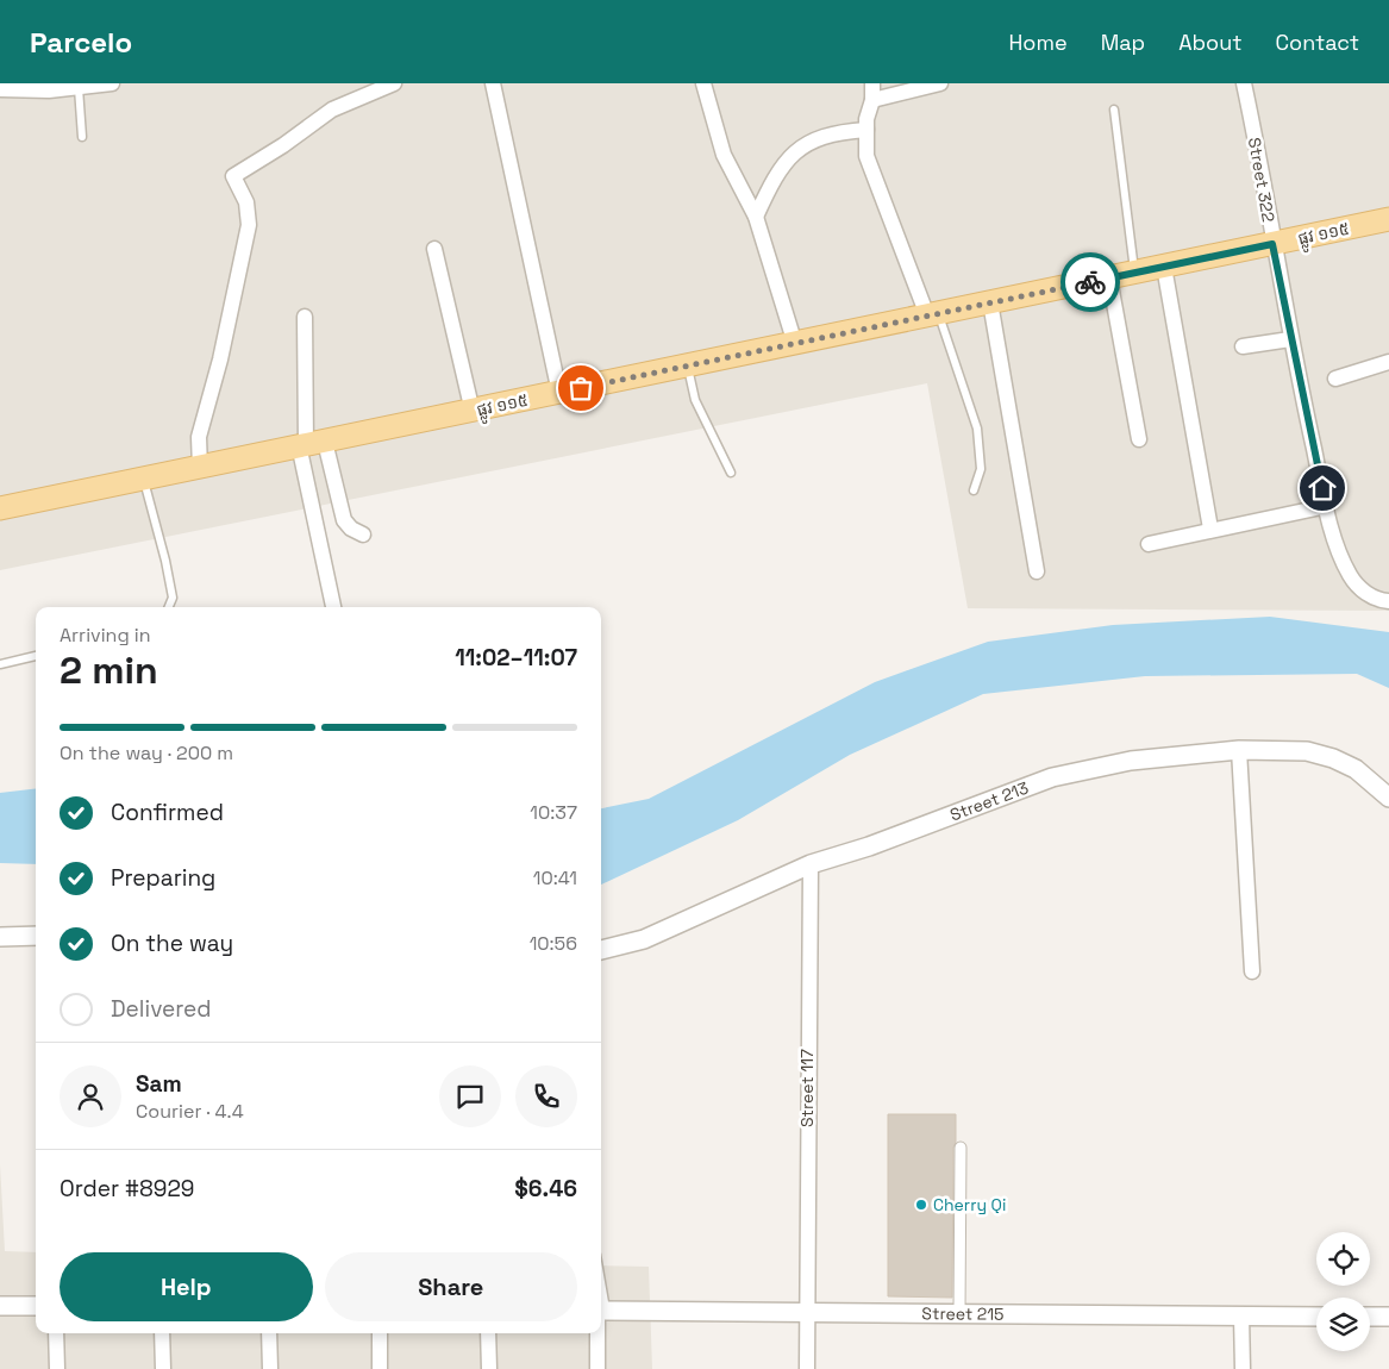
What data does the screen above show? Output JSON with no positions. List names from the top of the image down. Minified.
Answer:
{"streets":{"main road":["ផ្លូវ ១១៥"],"street":["Street 322","Street 213","Street 117","Street 215"]},"crossings":[["Street 322","ផ្លូវ ១១៥"],["Street 213","Street 117"],["Street 117","Street 215"]],"places":["Cherry Qi"],"page":{"header":"Parcelo","nav":["Home","Map","About","Contact"],"heading":["2 min","Arriving in","11:02–11:07"],"panel":["Sam","Courier · 4.4","Order #8929","$6.46"],"bar":"On the way · 200 m","list":[["Confirmed","10:37"],["Preparing","10:41"],["On the way","10:56"],"Delivered"],"buttons":["Help","Share"]}}
